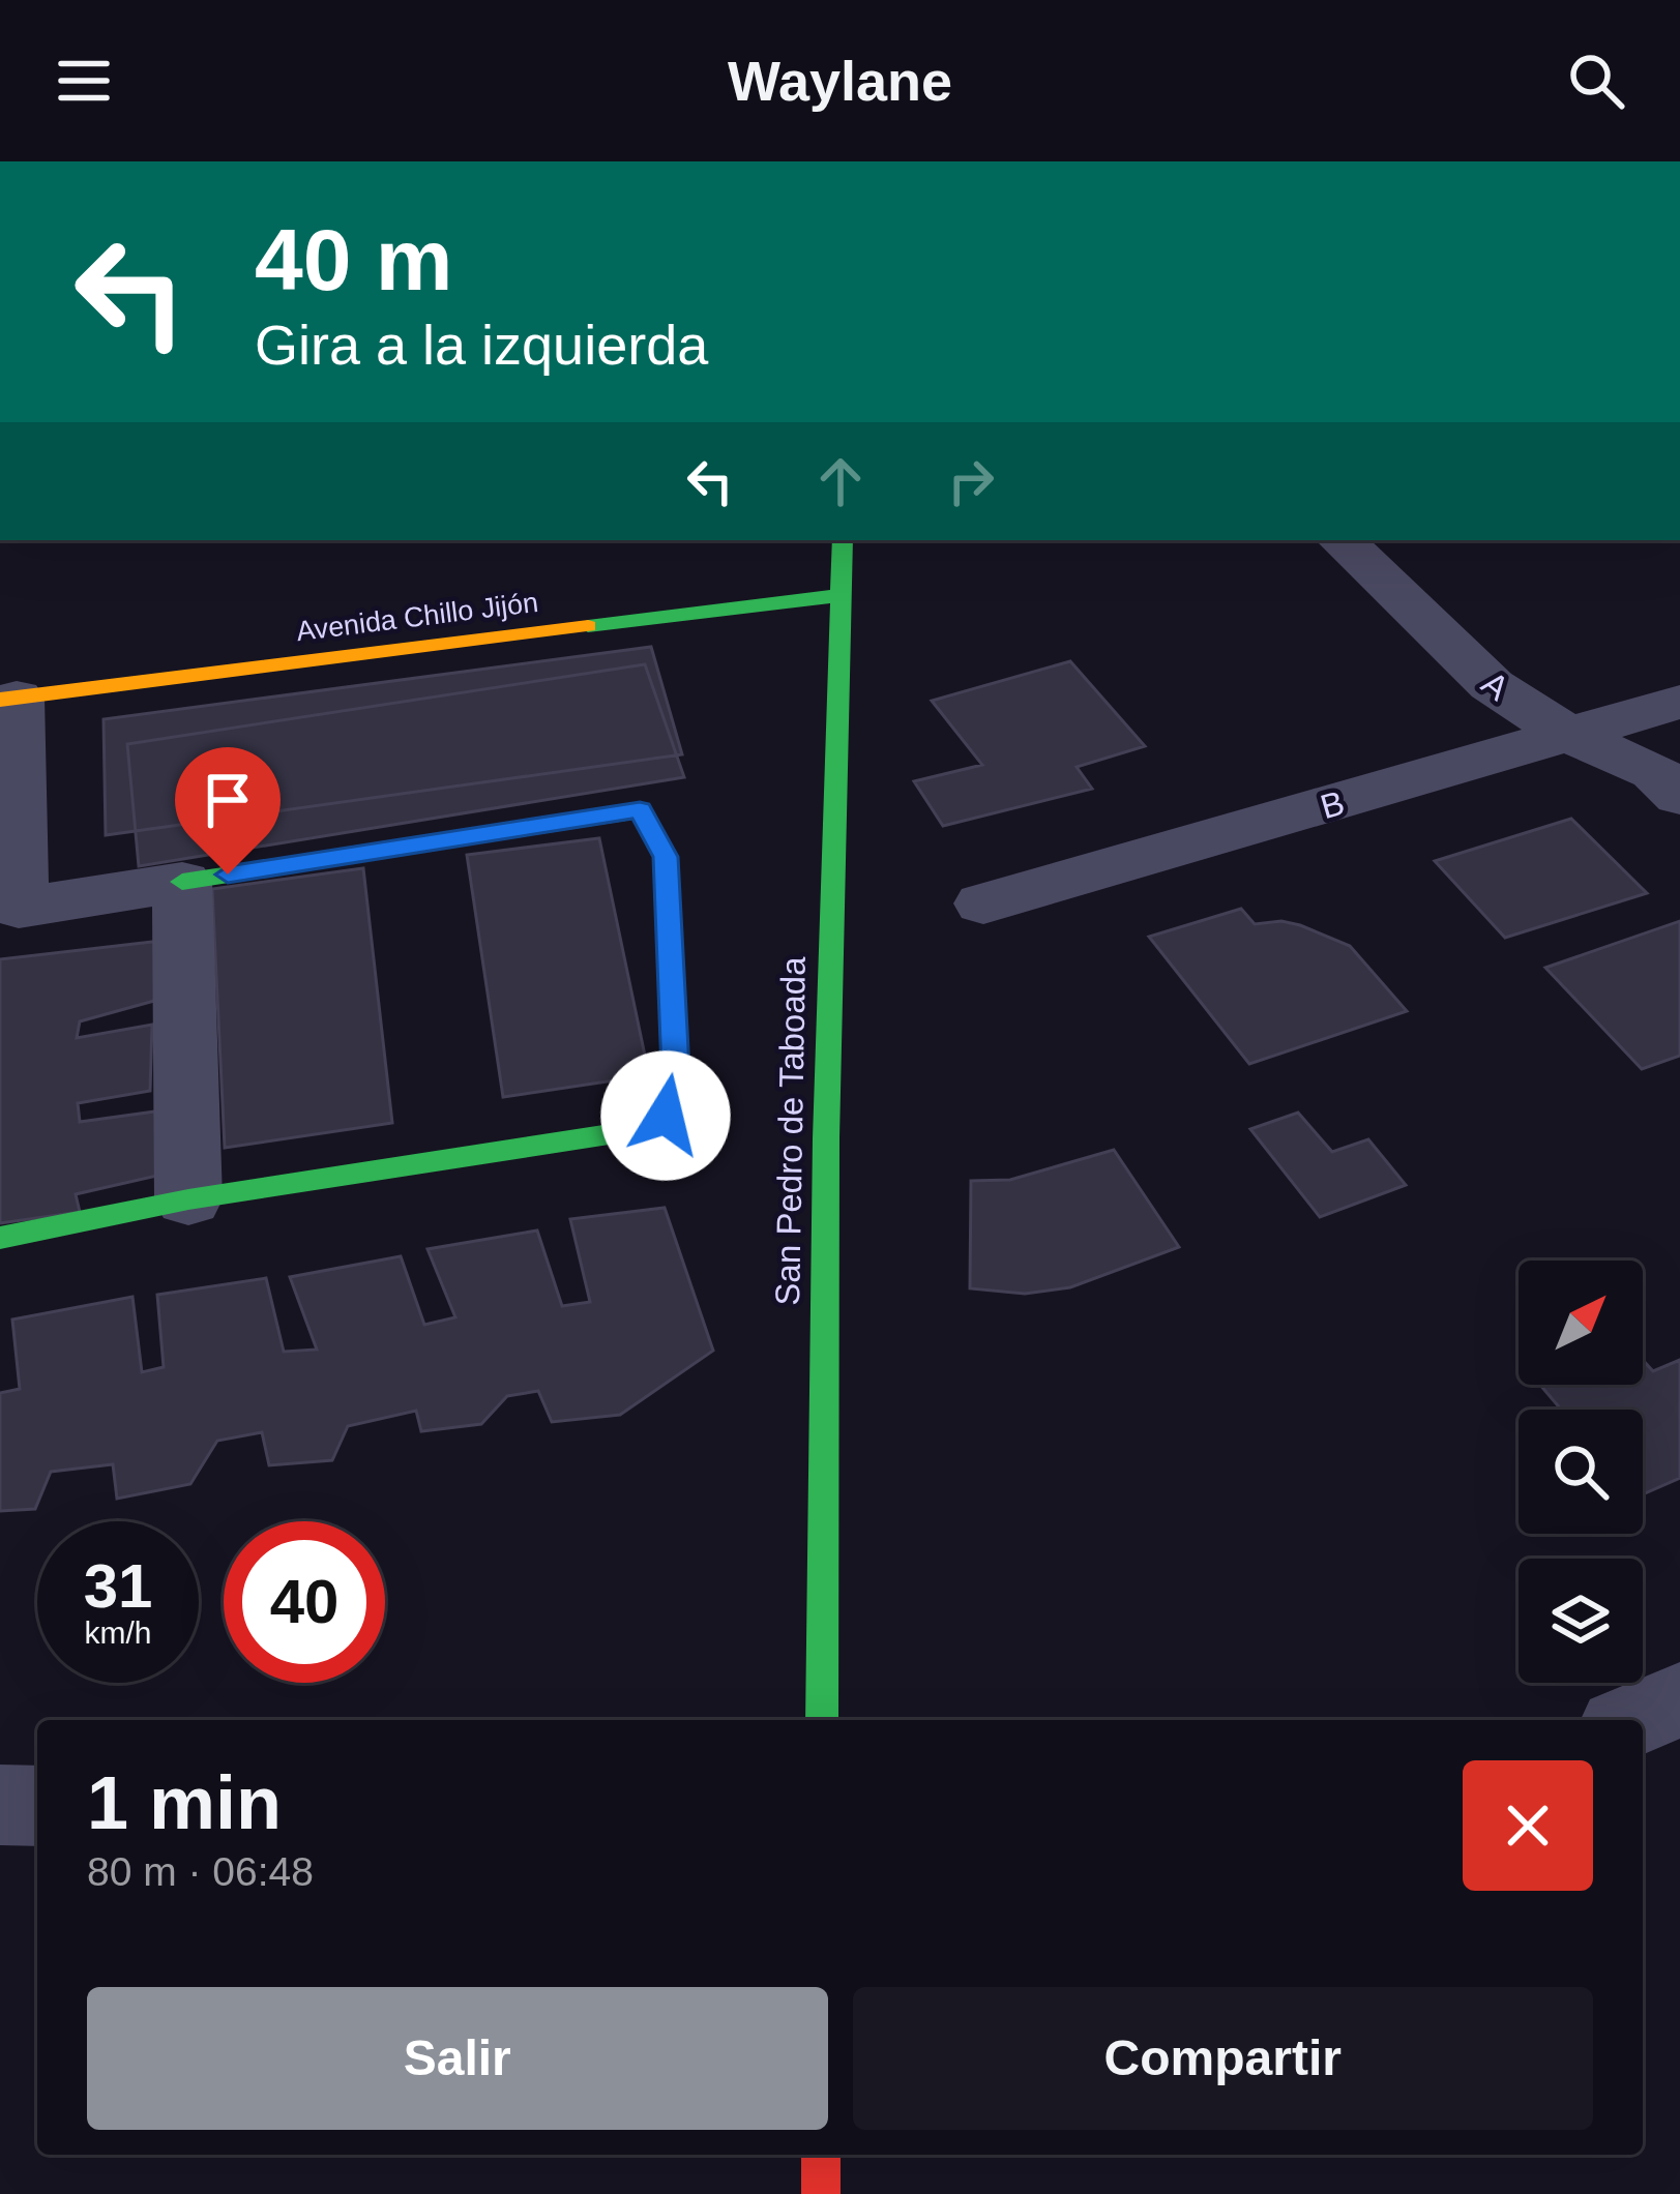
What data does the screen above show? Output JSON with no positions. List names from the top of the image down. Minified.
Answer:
{"streets":{"street":["Avenida Chillo Jijón","A","B","San Pedro de Taboada"]},"crossings":[["Avenida Chillo Jijón","San Pedro de Taboada"],["A","B"]],"north":"top right","page":{"header":"Waylane","turn":["40 m","Gira a la izquierda"],"speed":"31 km/h","limit":"40","heading":["1 min","80 m · 06:48"],"buttons":["Salir","Compartir"]}}
